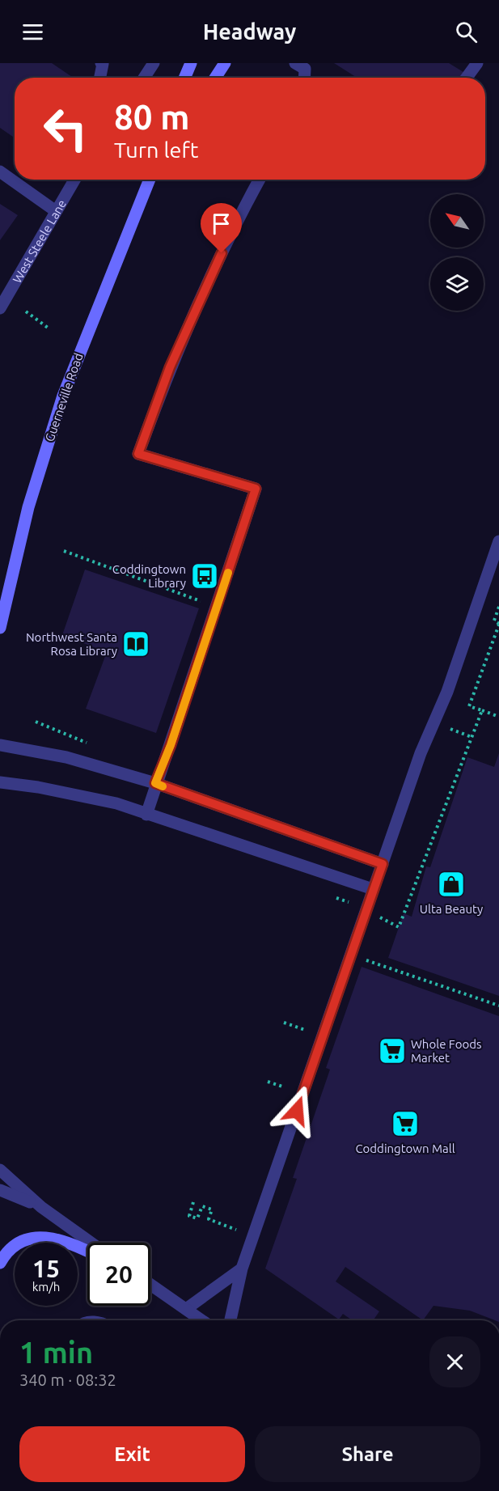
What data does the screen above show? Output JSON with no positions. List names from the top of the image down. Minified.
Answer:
{"streets":{"main road":["Guerneville Road"],"street":["West Steele Lane"]},"places":{"bus stop":["Coddingtown Library"],"library":["Northwest Santa Rosa Library"],"shop":["Ulta Beauty"],"supermarket":["Whole Foods Market","Coddingtown Mall"]},"north":"top left","page":{"header":"Headway","turn":["80 m","Turn left"],"speed":"15 km/h","limit":"20","heading":["1 min","340 m · 08:32"],"buttons":["Exit","Share"]}}
